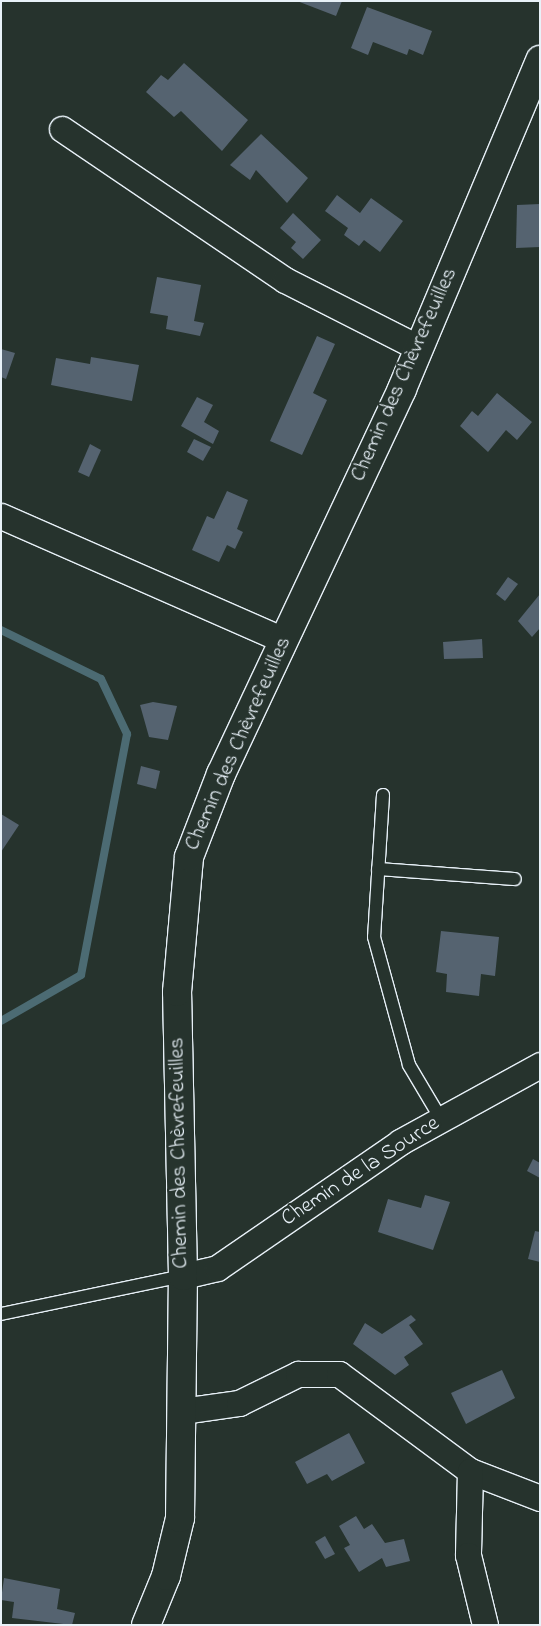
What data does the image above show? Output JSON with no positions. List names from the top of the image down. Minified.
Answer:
{"streets":{"street":["Chemin des Chèvrefeuilles","Chemin de la Source"]},"crossings":[["Chemin des Chèvrefeuilles","Chemin de la Source"]]}
